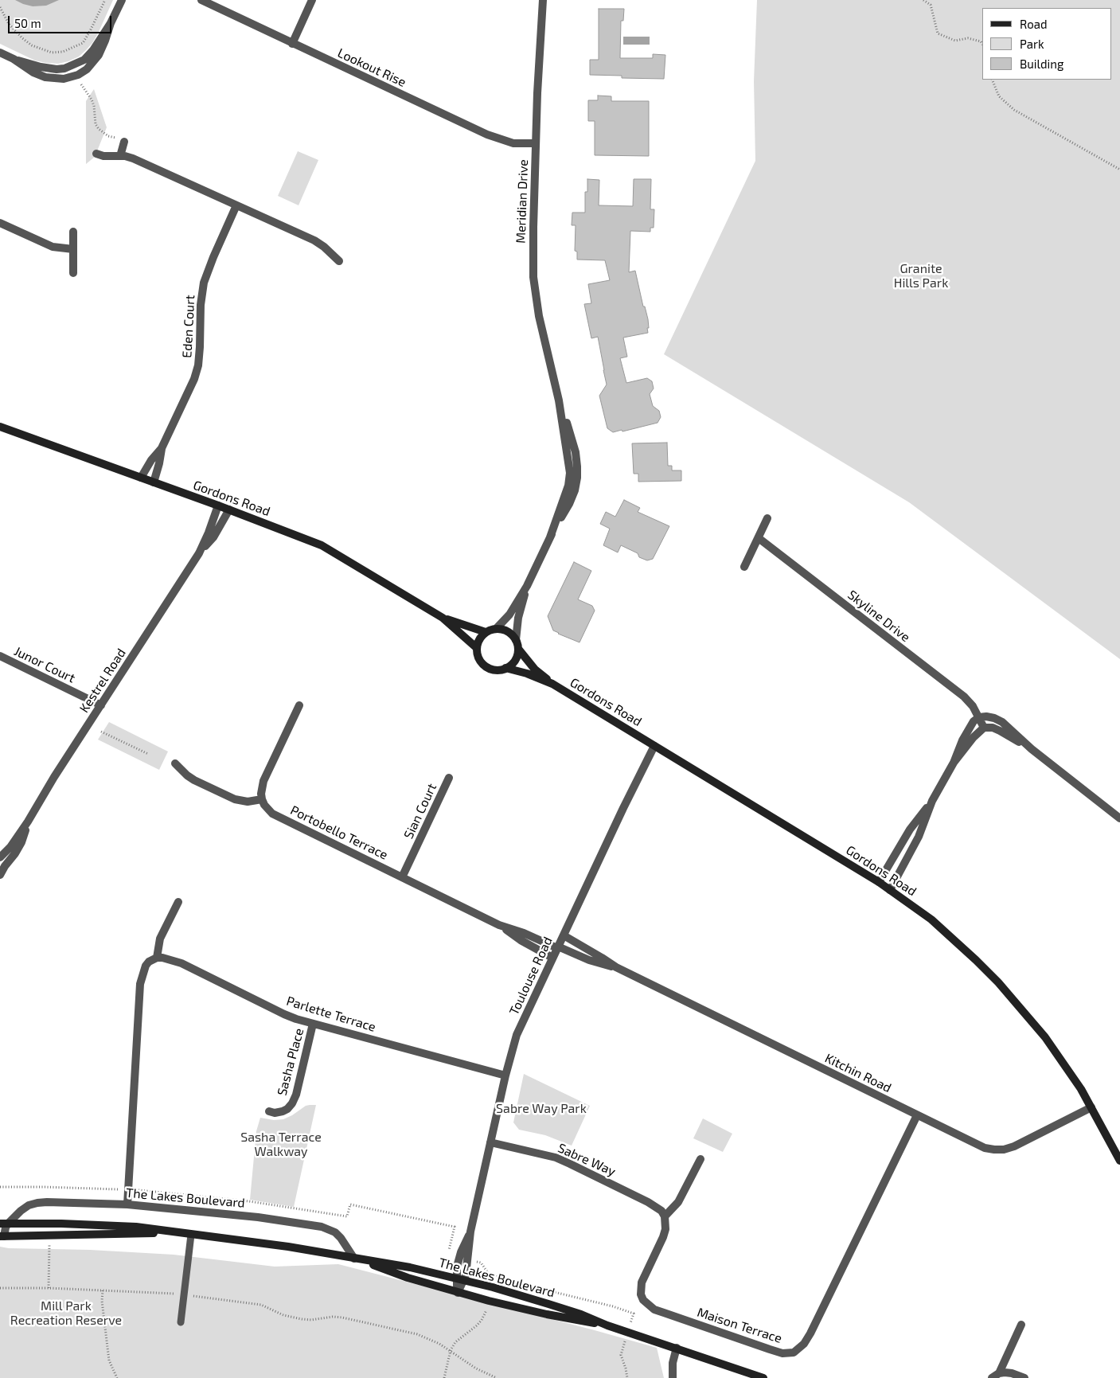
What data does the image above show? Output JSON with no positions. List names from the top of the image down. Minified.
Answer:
{"streets":{"street":["Lookout Rise","Meridian Drive","Eden Court","Gordons Road","Skyline Drive","Junor Court","Kestrel Road","Sian Court","Portobello Terrace","Toulouse Road","Parlette Terrace","Sasha Place","Kitchin Road","Sabre Way","The Lakes Boulevard","Maison Terrace"]},"crossings":[["Lookout Rise","Meridian Drive"],["Meridian Drive","Gordons Road"],["Eden Court","Gordons Road"],["Gordons Road","Kestrel Road"],["Gordons Road","Toulouse Road"],["Gordons Road","Kitchin Road"],["Junor Court","Kestrel Road"],["Sian Court","Portobello Terrace"],["Portobello Terrace","Toulouse Road"],["Portobello Terrace","Kitchin Road"],["Toulouse Road","Parlette Terrace"],["Toulouse Road","Kitchin Road"],["Toulouse Road","Sabre Way"],["Toulouse Road","The Lakes Boulevard"],["Parlette Terrace","Sasha Place"],["Kitchin Road","Maison Terrace"],["Sabre Way","Maison Terrace"]],"parks":["Granite Hills Park","Sabre Way Park","Sasha Terrace Walkway","Mill Park Recreation Reserve"],"legend":["Road","Park","Building"],"scale_bar":"50 m"}
